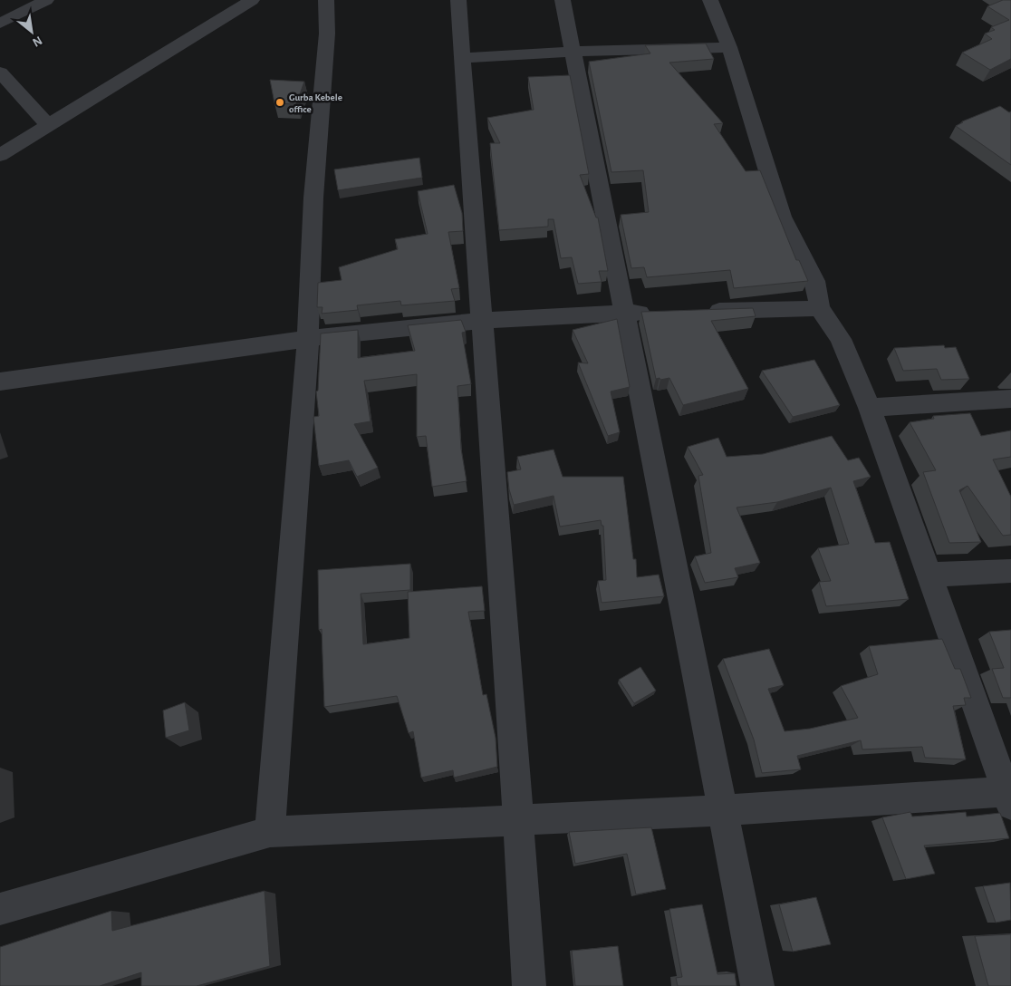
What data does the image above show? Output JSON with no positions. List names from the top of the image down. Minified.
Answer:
{"places":["Gurba Kebele office"],"north":"bottom right"}
